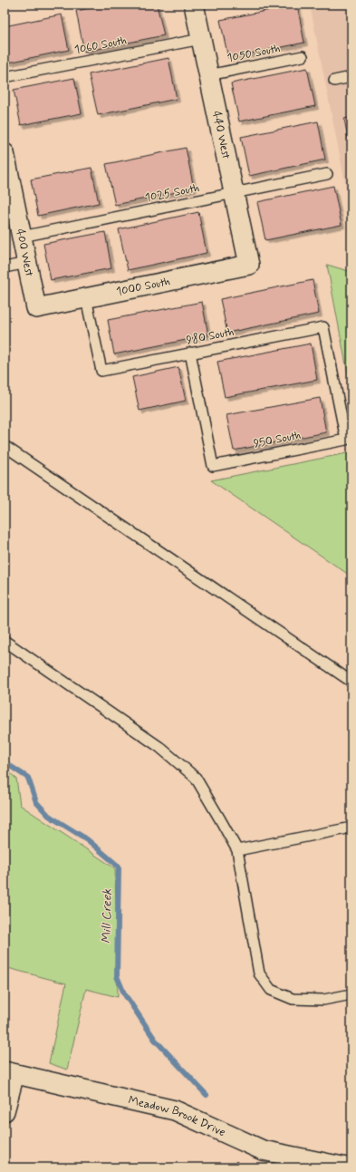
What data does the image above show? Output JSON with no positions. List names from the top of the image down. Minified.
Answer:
{"streets":{"street":["440 West","400 West","1000 South","Meadow Brook Drive"],"lane":["1060 South","1050 South","1025 South","980 South","950 South"]},"crossings":[["1060 South","440 West"],["1050 South","440 West"],["440 West","1025 South"],["440 West","1000 South"],["1025 South","400 West"],["400 West","1000 South"],["1000 South","980 South"],["980 South","950 South"]],"water":["Mill Creek"]}
